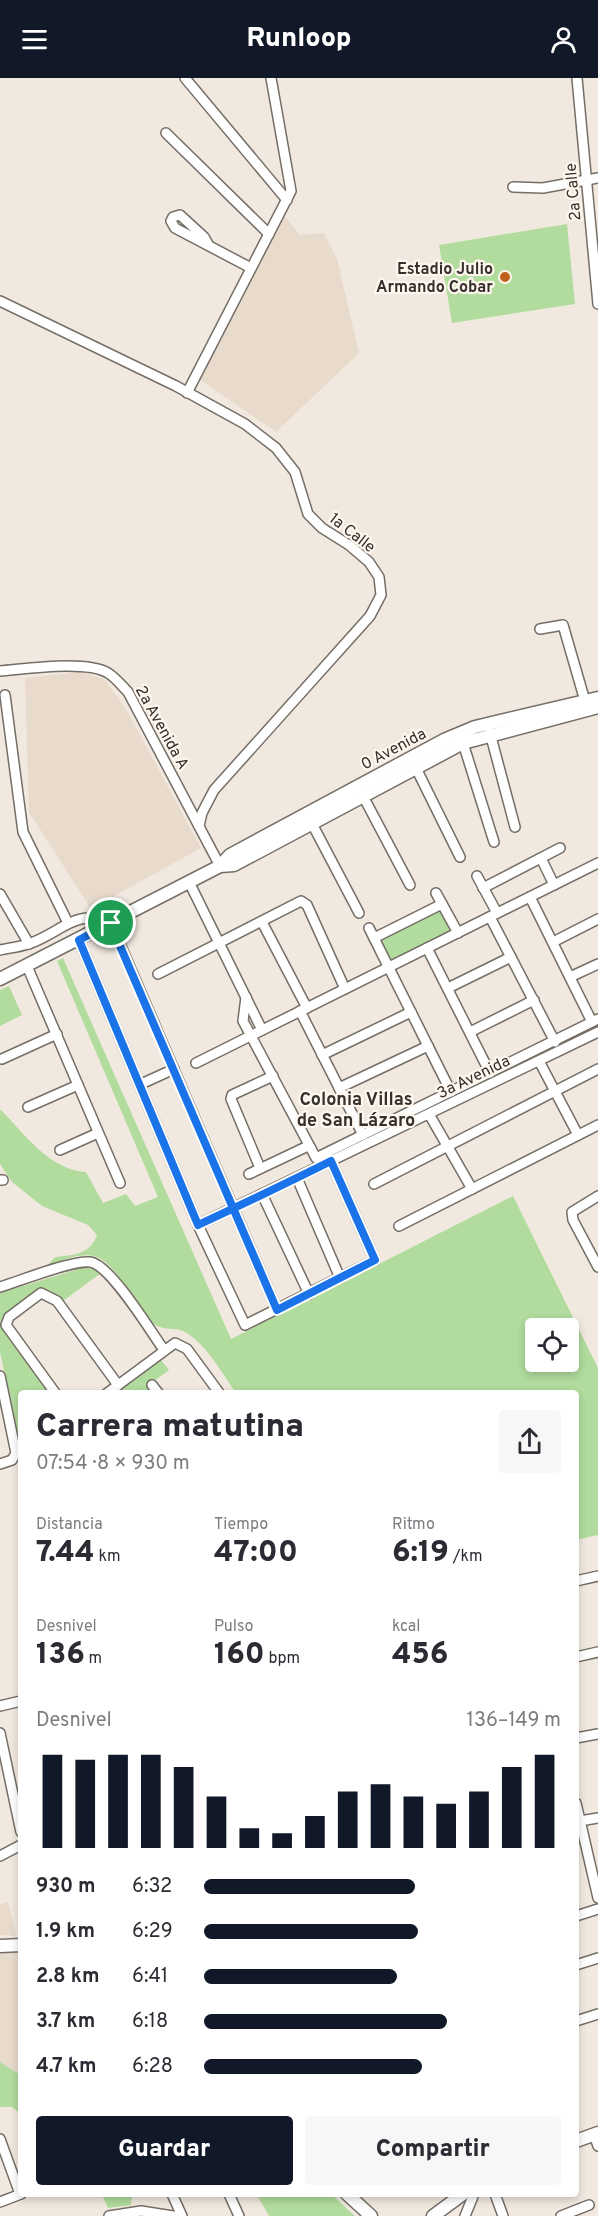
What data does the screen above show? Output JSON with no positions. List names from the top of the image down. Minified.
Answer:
{"streets":{"main road":["0 Avenida"],"street":["2a Calle","1a Calle","2a Avenida A","3a Avenida"]},"crossings":[["1a Calle","2a Avenida A"],["2a Avenida A","0 Avenida"]],"districts":["Colonia Villas de San Lázaro"],"places":["Estadio Julio Armando Cobar"],"page":{"header":"Runloop","heading":["Carrera matutina","07:54 · 8 × 930 m"],"stats":[["Distancia","7.44 km"],["Tiempo","47:00"],["Ritmo","6:19 /km"],["Desnivel","136 m"],["Pulso","160 bpm"],["kcal","456"]],"chart":["Desnivel","136–149 m"],"list":[{"name":"930 m","note":"6:32"},{"name":"1.9 km","note":"6:29"},{"name":"2.8 km","note":"6:41"},{"name":"3.7 km","note":"6:18"},{"name":"4.7 km","note":"6:28"}],"buttons":["Guardar","Compartir"]}}
